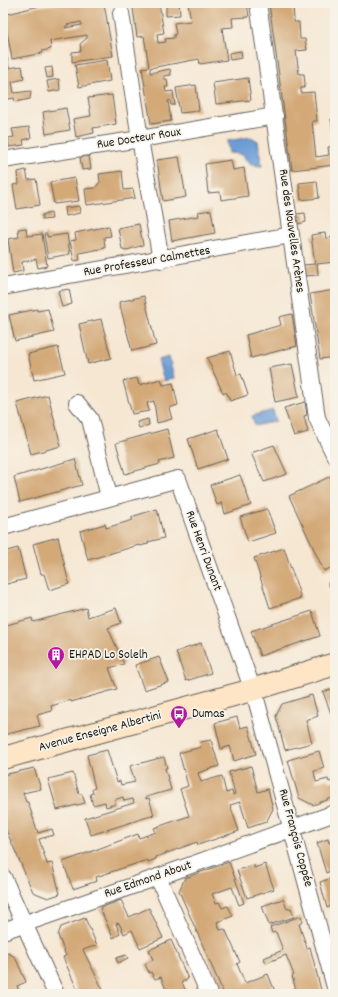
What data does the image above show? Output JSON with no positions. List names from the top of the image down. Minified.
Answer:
{"streets":{"street":["Rue Docteur Roux","Rue des Nouvelles Arènes","Rue Professeur Calmettes","Rue Henri Dunant","Avenue Enseigne Albertini","Rue François Coppée","Rue Edmond About"]},"crossings":[["Rue Docteur Roux","Rue des Nouvelles Arènes"],["Rue des Nouvelles Arènes","Rue Professeur Calmettes"],["Rue Henri Dunant","Avenue Enseigne Albertini"],["Rue Henri Dunant","Rue François Coppée"],["Avenue Enseigne Albertini","Rue François Coppée"],["Rue François Coppée","Rue Edmond About"]],"places":{"building":["EHPAD Lo Solelh"],"bus stop":["Dumas"]}}
